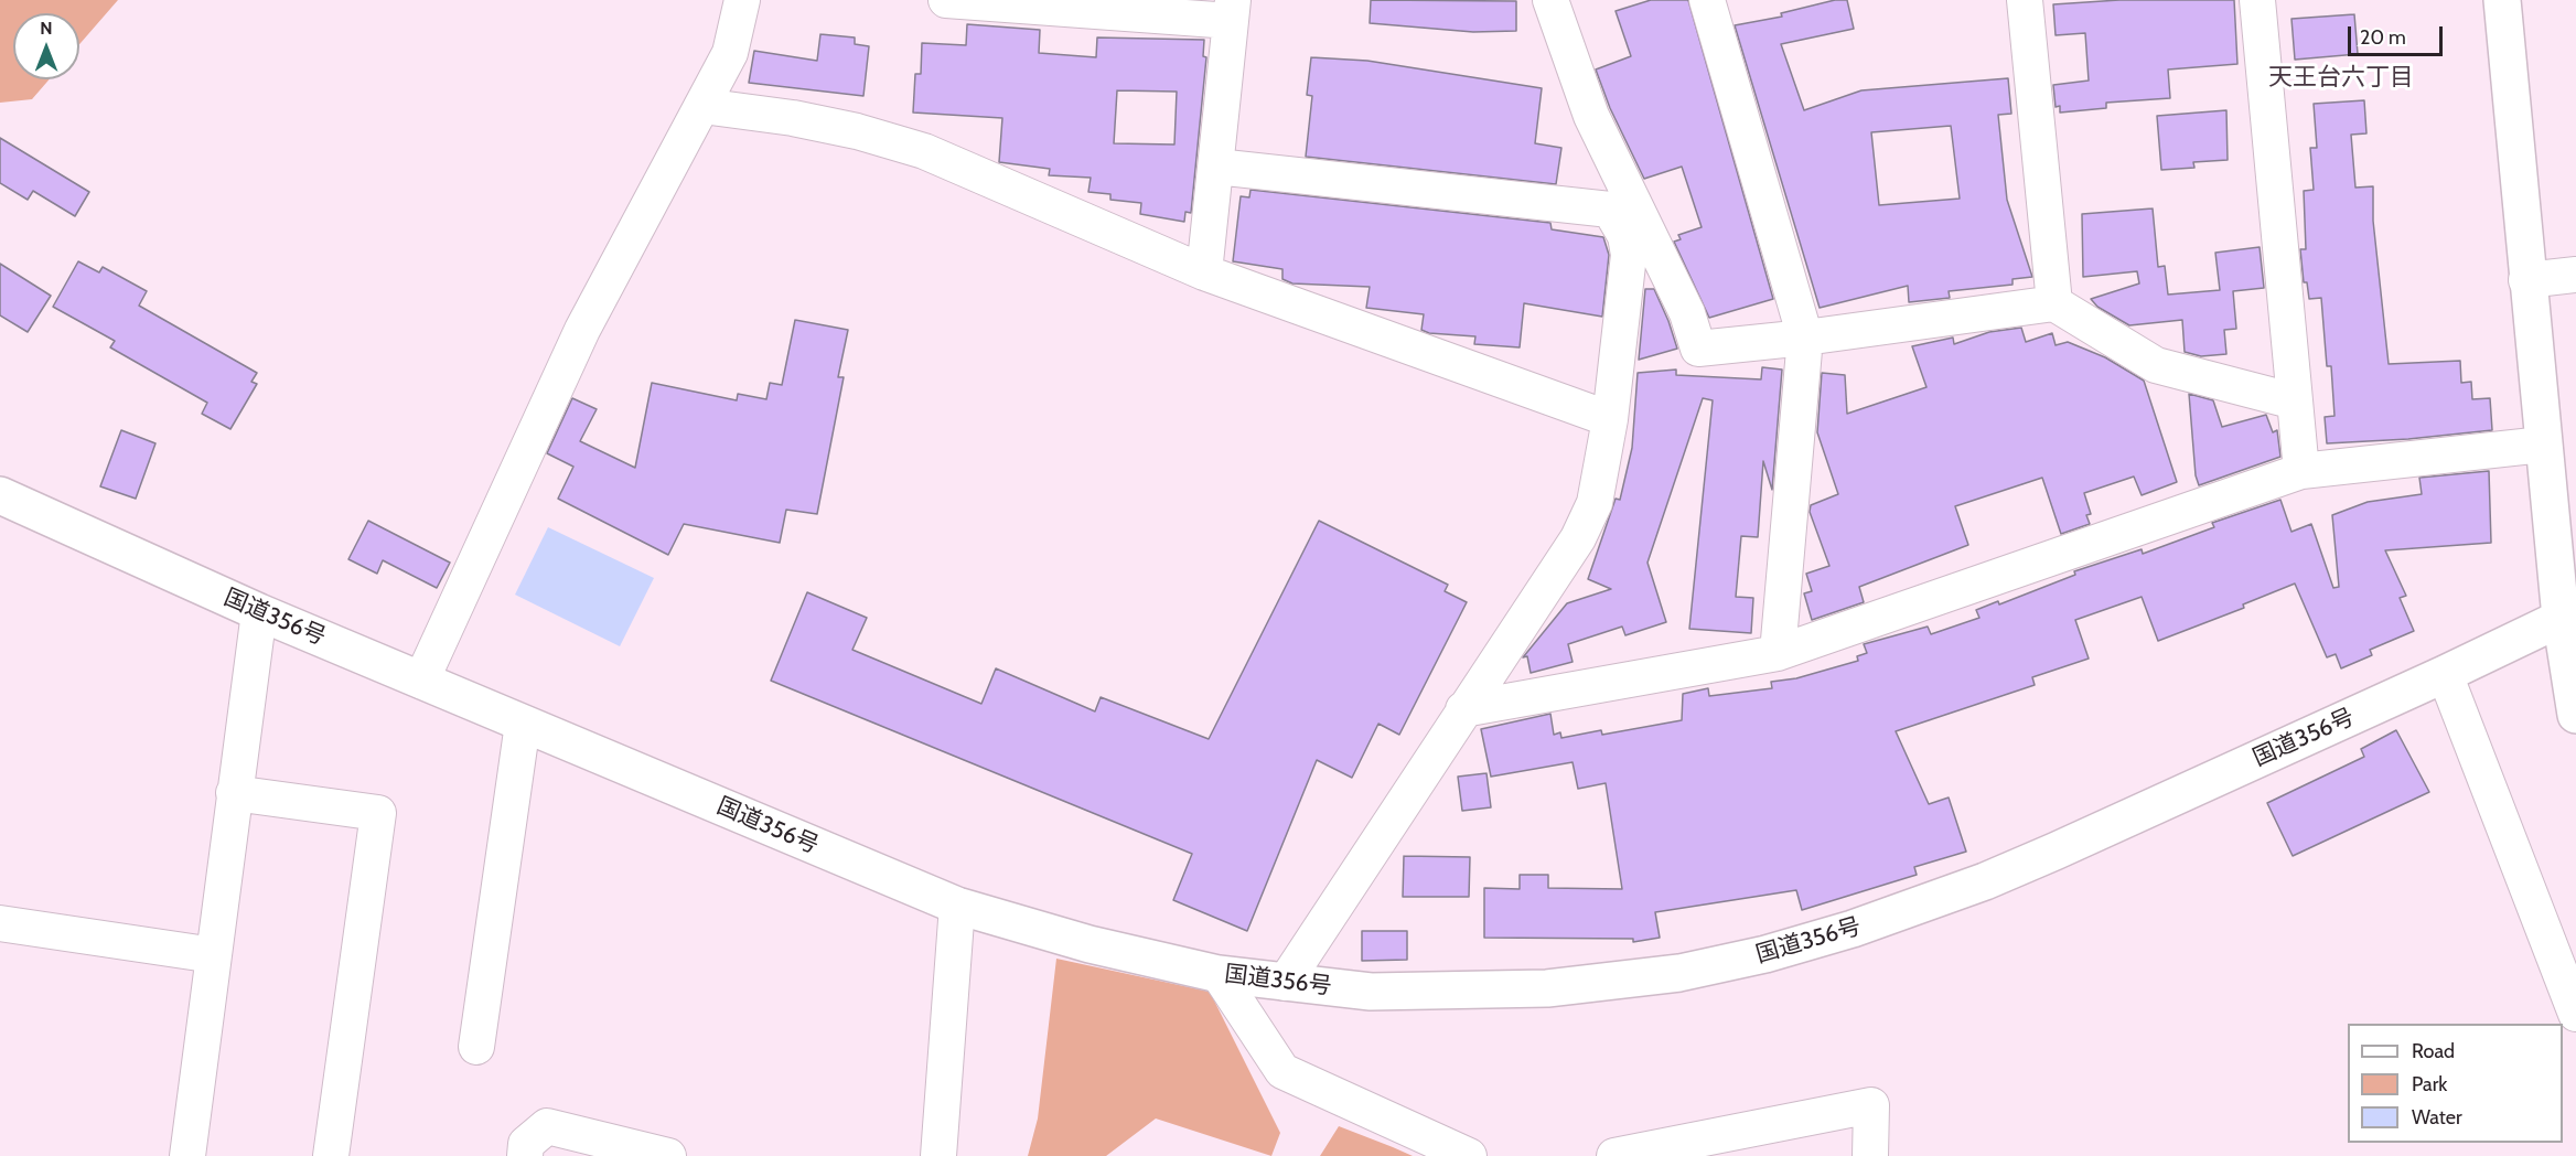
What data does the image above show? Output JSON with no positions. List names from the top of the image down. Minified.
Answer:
{"streets":{"main road":["国道356号"]},"districts":["天王台六丁目"],"legend":["Road","Park","Water"],"scale_bar":"20 m","north":"top"}
